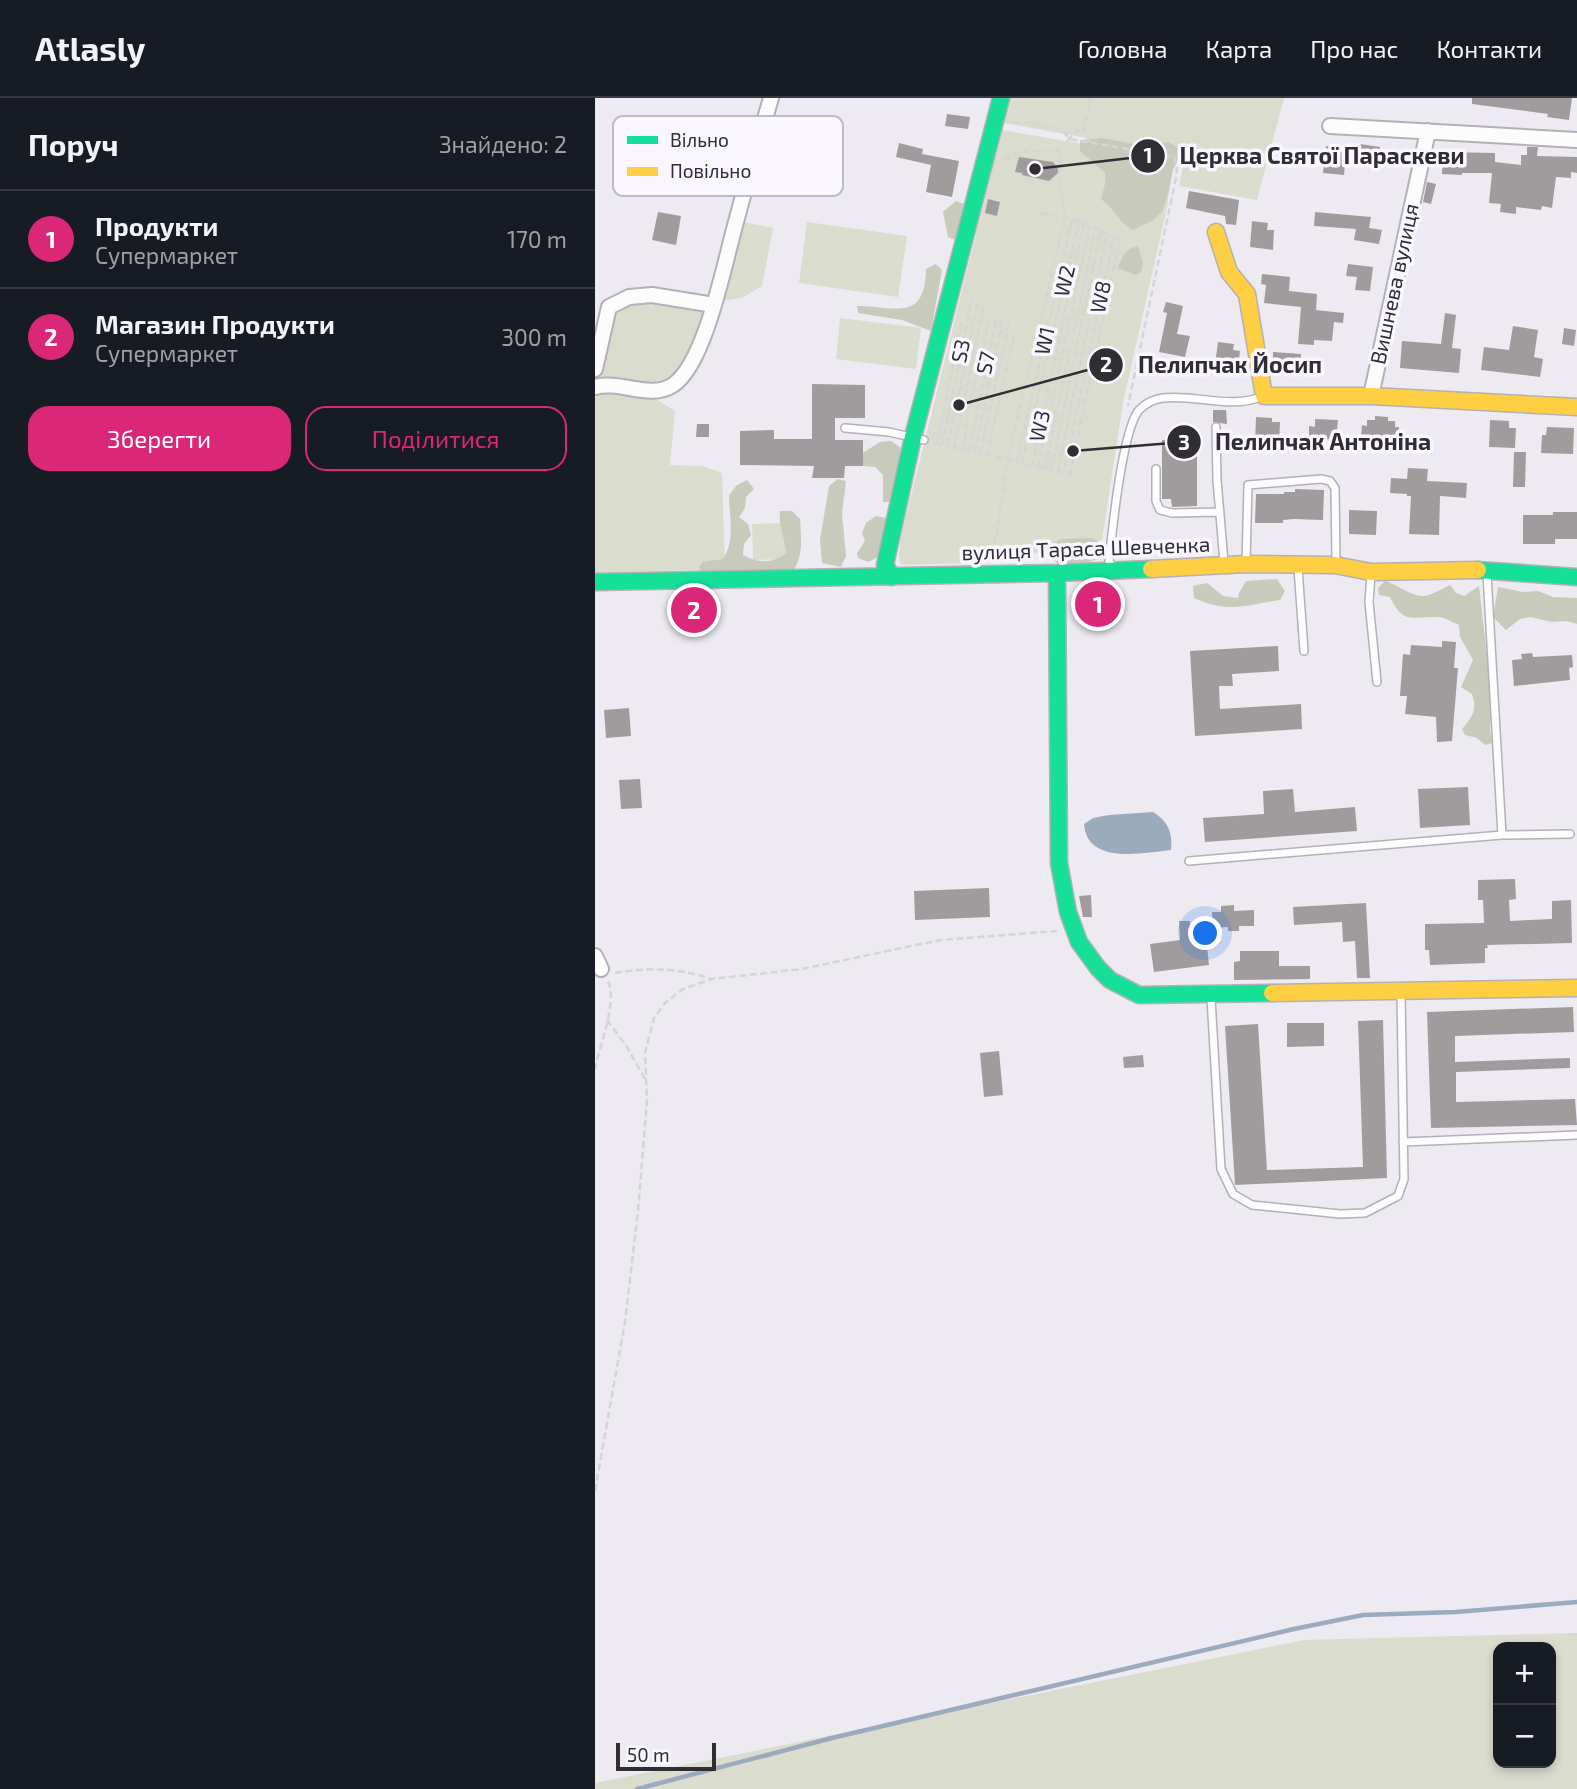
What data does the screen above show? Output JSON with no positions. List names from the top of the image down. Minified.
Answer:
{"streets":{"street":["Вишнева вулиця","вулиця Тараса Шевченка"],"path":["W2","W8","W1","S3","S7","W3"]},"places":["Церква Святої Параскеви","Пелипчак Йосип","Пелипчак Антоніна"],"legend":["Вільно","Повільно"],"scale_bar":"50 m","page":{"header":"Atlasly","nav":["Головна","Карта","Про нас","Контакти"],"heading":["Поруч","Знайдено: 2"],"list":[{"mark":"1","name":"Продукти","note":"Супермаркет","value":"170 m"},{"mark":"2","name":"Магазин Продукти","note":"Супермаркет","value":"300 m"}],"buttons":["Зберегти","Поділитися"],"pins":["1","2"],"map_buttons":["+","−"],"scale":"50 m"}}
